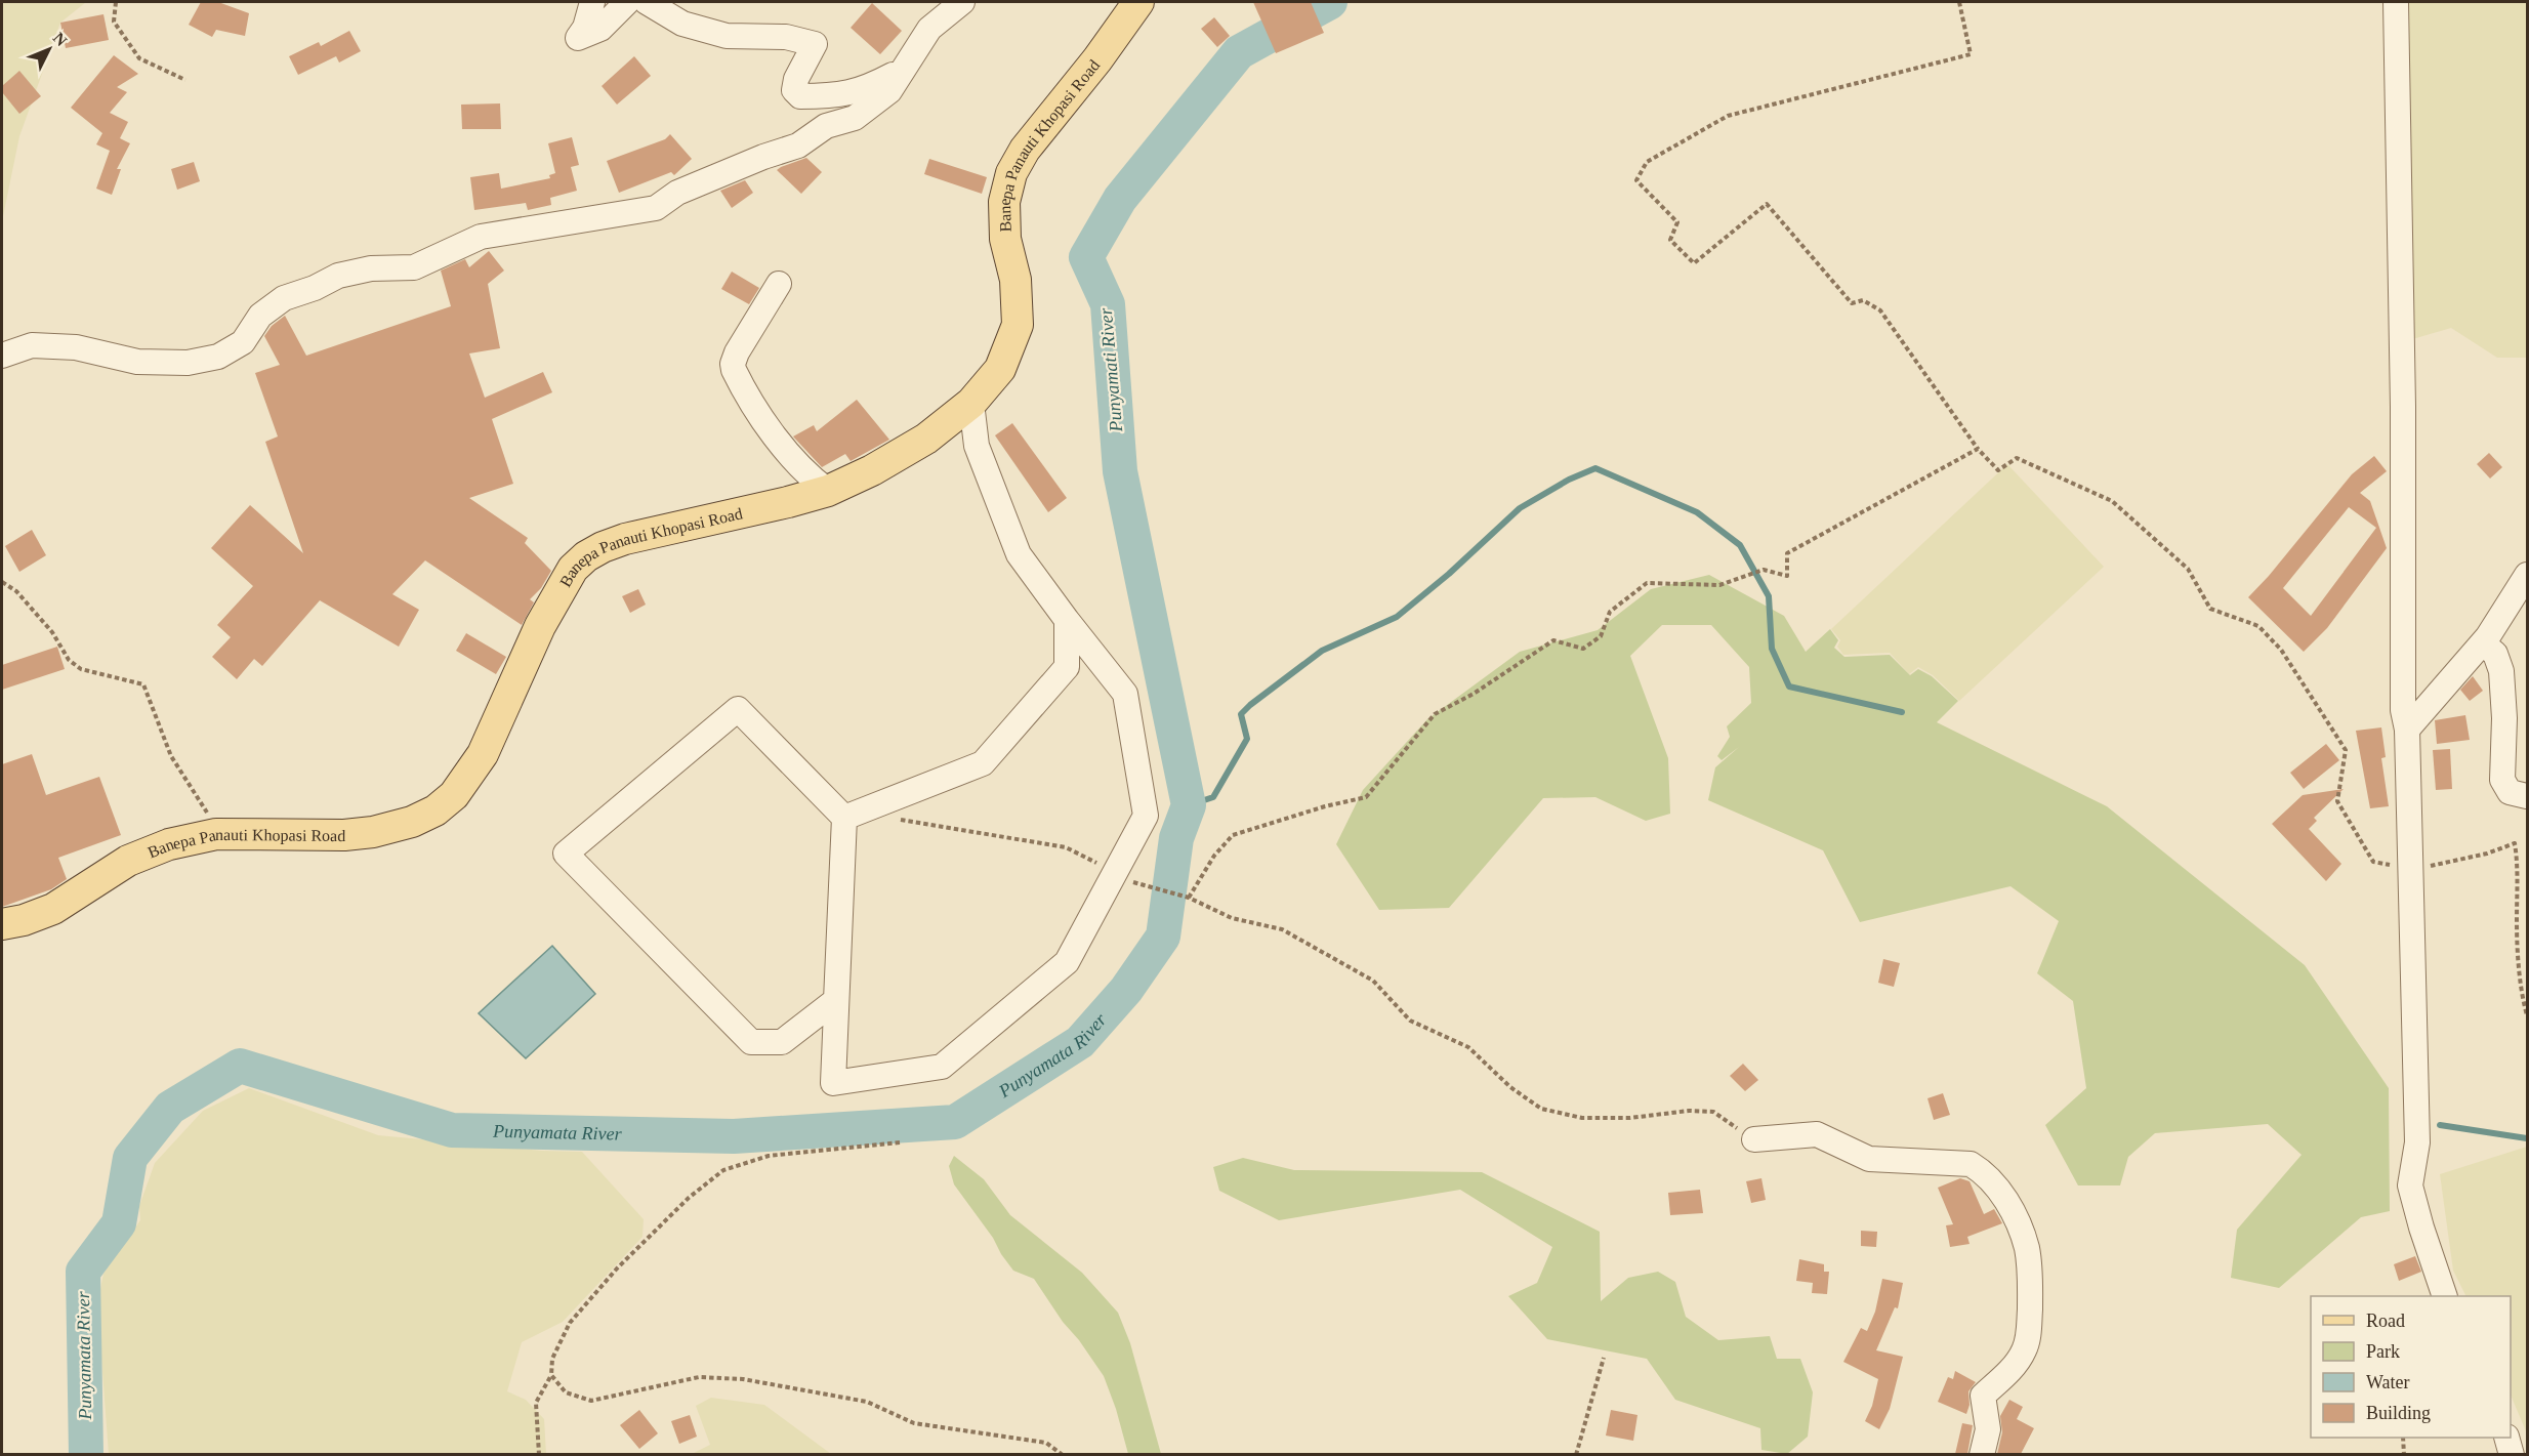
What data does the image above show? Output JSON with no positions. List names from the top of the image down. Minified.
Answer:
{"streets":{"main road":["Banepa Panauti Khopasi Road"]},"water":["Punyamati River","Punyamata River"],"legend":["Road","Park","Water","Building"],"north":"top right"}
